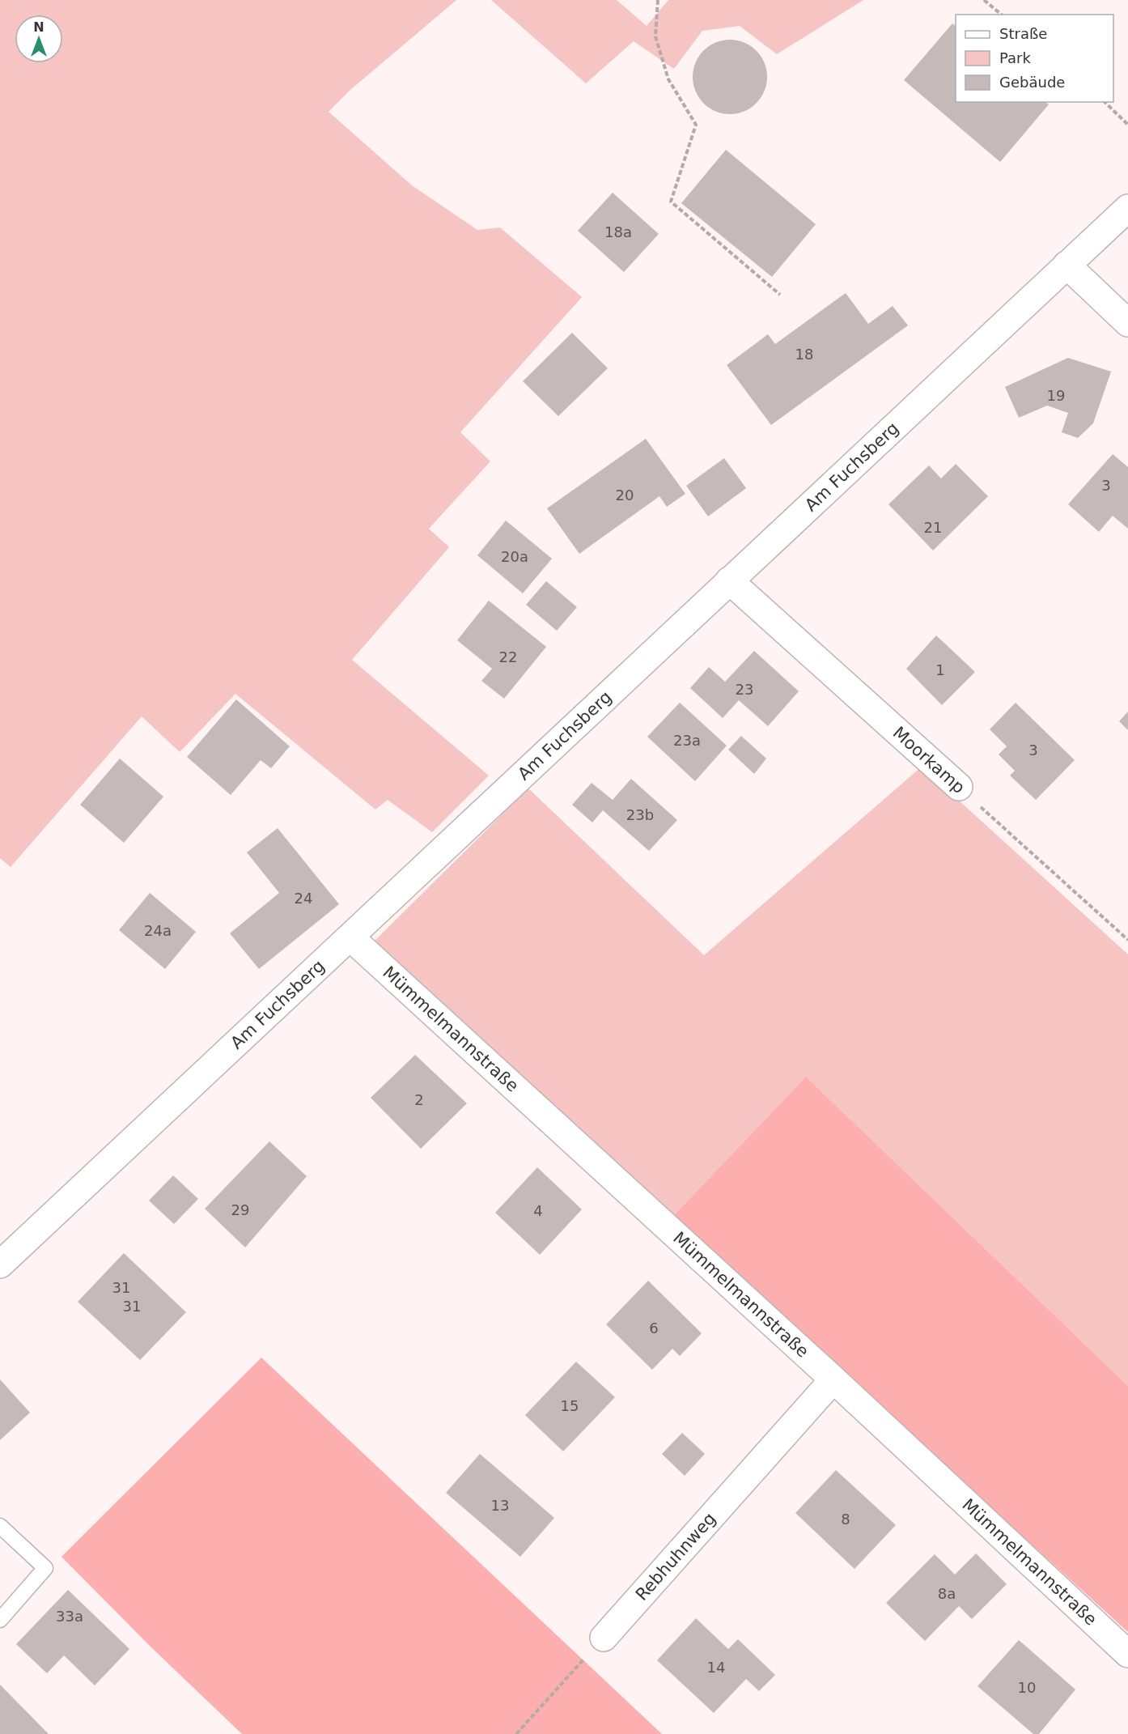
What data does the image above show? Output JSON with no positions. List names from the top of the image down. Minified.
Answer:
{"streets":{"street":["Am Fuchsberg","Moorkamp","Mümmelmannstraße","Rebhuhnweg"]},"crossings":[["Am Fuchsberg","Moorkamp"],["Am Fuchsberg","Mümmelmannstraße"],["Mümmelmannstraße","Rebhuhnweg"]],"house_numbers":["18a","18","19","3","20","21","20a","22","1","23","23a","3","23b","24","24a","2","29","4","31","31","6","15","13","8","8a","33a","14","10"],"legend":["Straße","Park","Gebäude"],"north":"top"}
